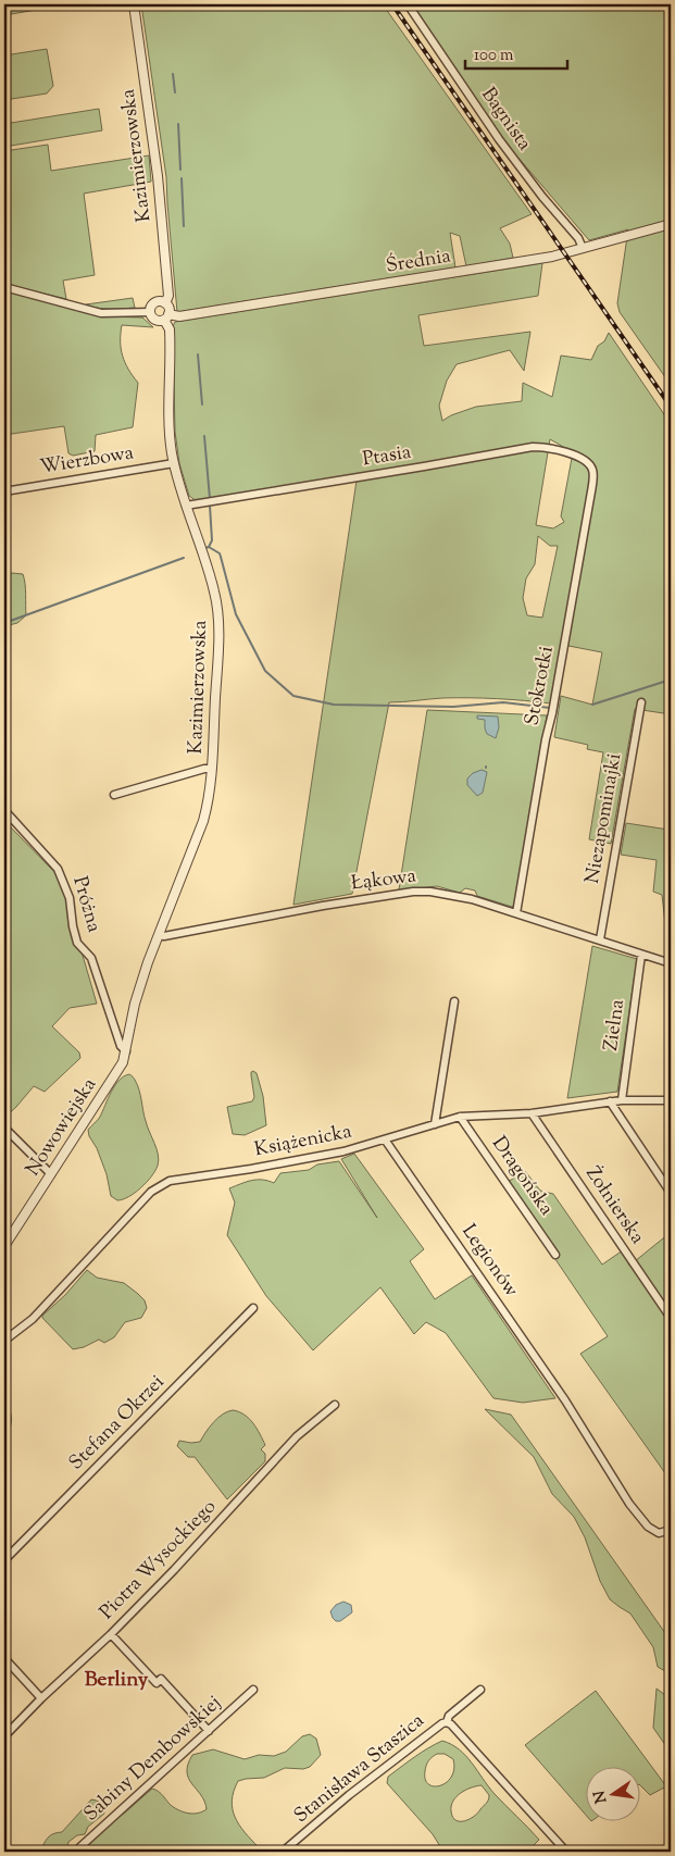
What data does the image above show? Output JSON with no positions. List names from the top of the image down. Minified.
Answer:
{"streets":{"street":["Bagnista","Kazimierzowska","Średnia","Ptasia","Wierzbowa","Stokrotki","Niezapominajki","Łąkowa","Próżna","Zielna","Nowowiejska","Książenicka","Dragońska","Żołnierska","Legionów","Stefana Okrzei","Piotra Wysockiego","Sabiny Dembowskiej","Stanisława Staszica"]},"crossings":[["Bagnista","Średnia"],["Kazimierzowska","Średnia"],["Kazimierzowska","Ptasia"],["Kazimierzowska","Wierzbowa"],["Kazimierzowska","Łąkowa"],["Kazimierzowska","Próżna"],["Kazimierzowska","Nowowiejska"],["Ptasia","Stokrotki"],["Stokrotki","Łąkowa"],["Niezapominajki","Łąkowa"],["Łąkowa","Zielna"],["Próżna","Nowowiejska"],["Zielna","Książenicka"],["Książenicka","Dragońska"],["Książenicka","Żołnierska"],["Książenicka","Legionów"]],"districts":["Berliny"],"scale_bar":"100 m","north":"left"}
